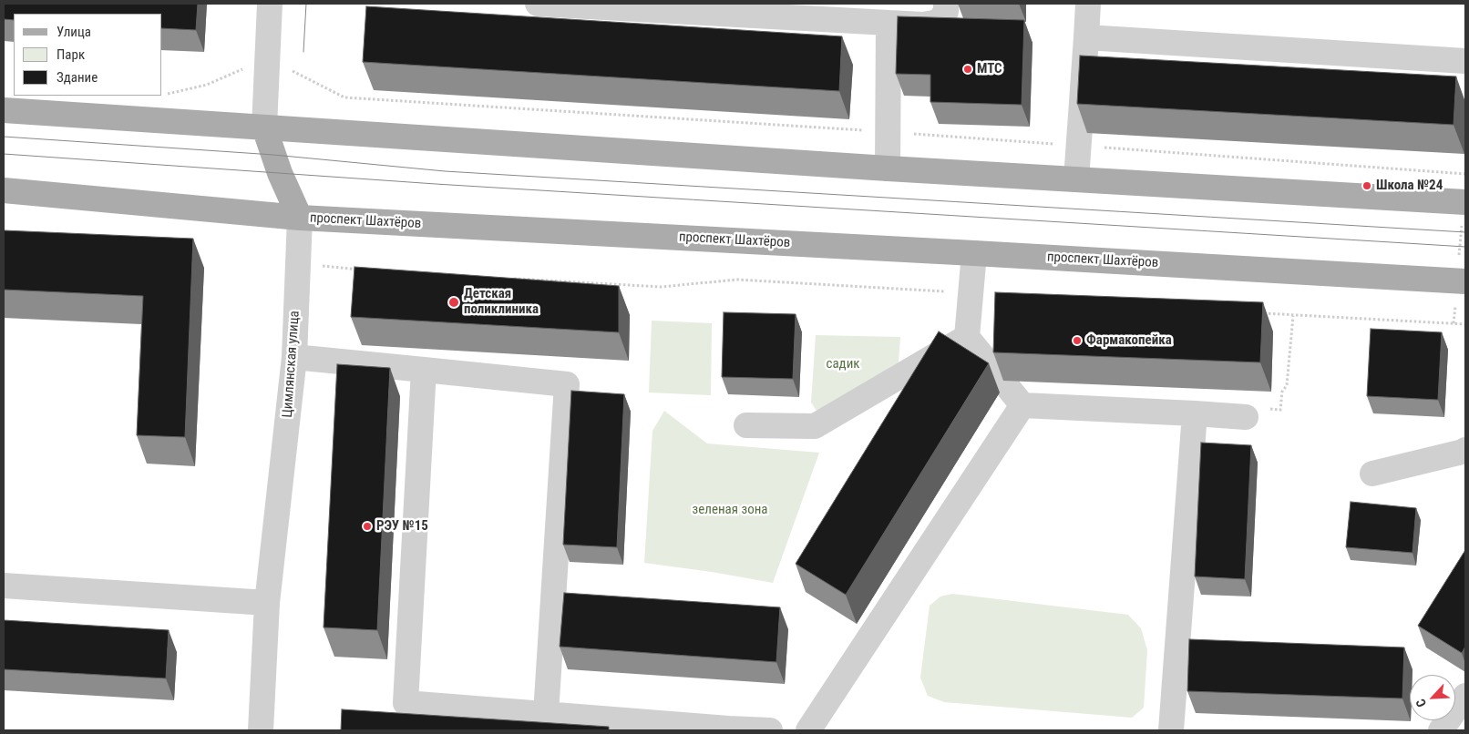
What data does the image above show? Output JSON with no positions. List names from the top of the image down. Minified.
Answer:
{"streets":{"main road":["проспект Шахтёров","Цимлянская улица"]},"crossings":[["проспект Шахтёров","Цимлянская улица"]],"parks":["садик","зеленая зона"],"places":["МТС","Школа №24","Детская поликлиника","Фармакопейка","РЭУ №15"],"legend":["Улица","Парк","Здание"],"north":"bottom left"}
